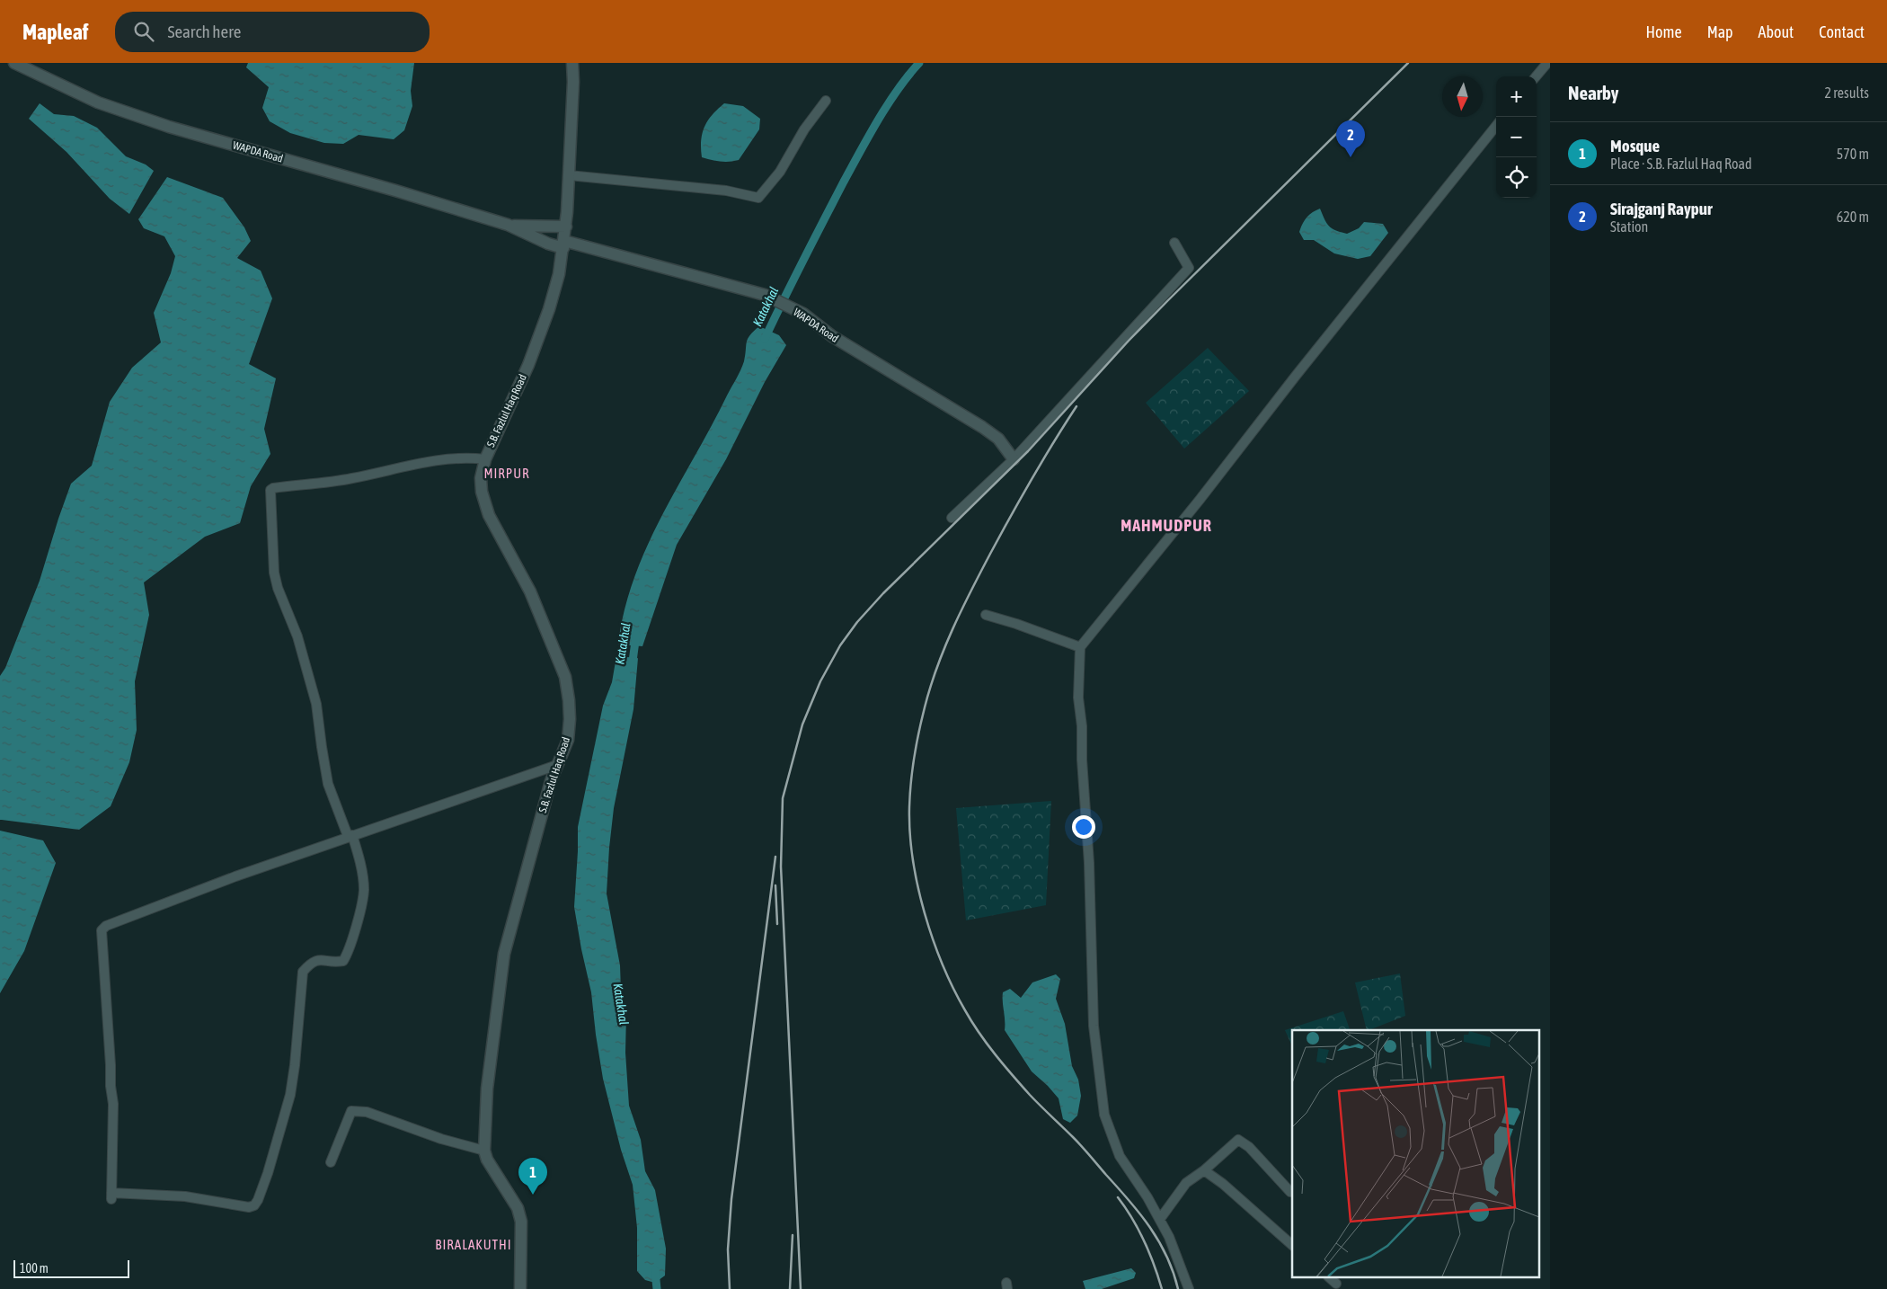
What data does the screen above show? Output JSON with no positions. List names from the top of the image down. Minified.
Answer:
{"streets":{"main road":["WAPDA Road","S.B. Fazlul Haq Road"]},"crossings":[["WAPDA Road","S.B. Fazlul Haq Road"]],"districts":["MIRPUR","MAHMUDPUR","BIRALAKUTHI"],"water":["Katakhal"],"scale_bar":"100 m","north":"bottom","page":{"header":"Mapleaf","search":"Search here","nav":["Home","Map","About","Contact"],"heading":["Nearby","2 results"],"map_buttons":["+","−"],"pins":["2","1"],"list":[{"mark":"1","name":"Mosque","note":"Place · S.B. Fazlul Haq Road","value":"570 m"},{"mark":"2","name":"Sirajganj Raypur","note":"Station","value":"620 m"}],"scale":"100 m"}}
